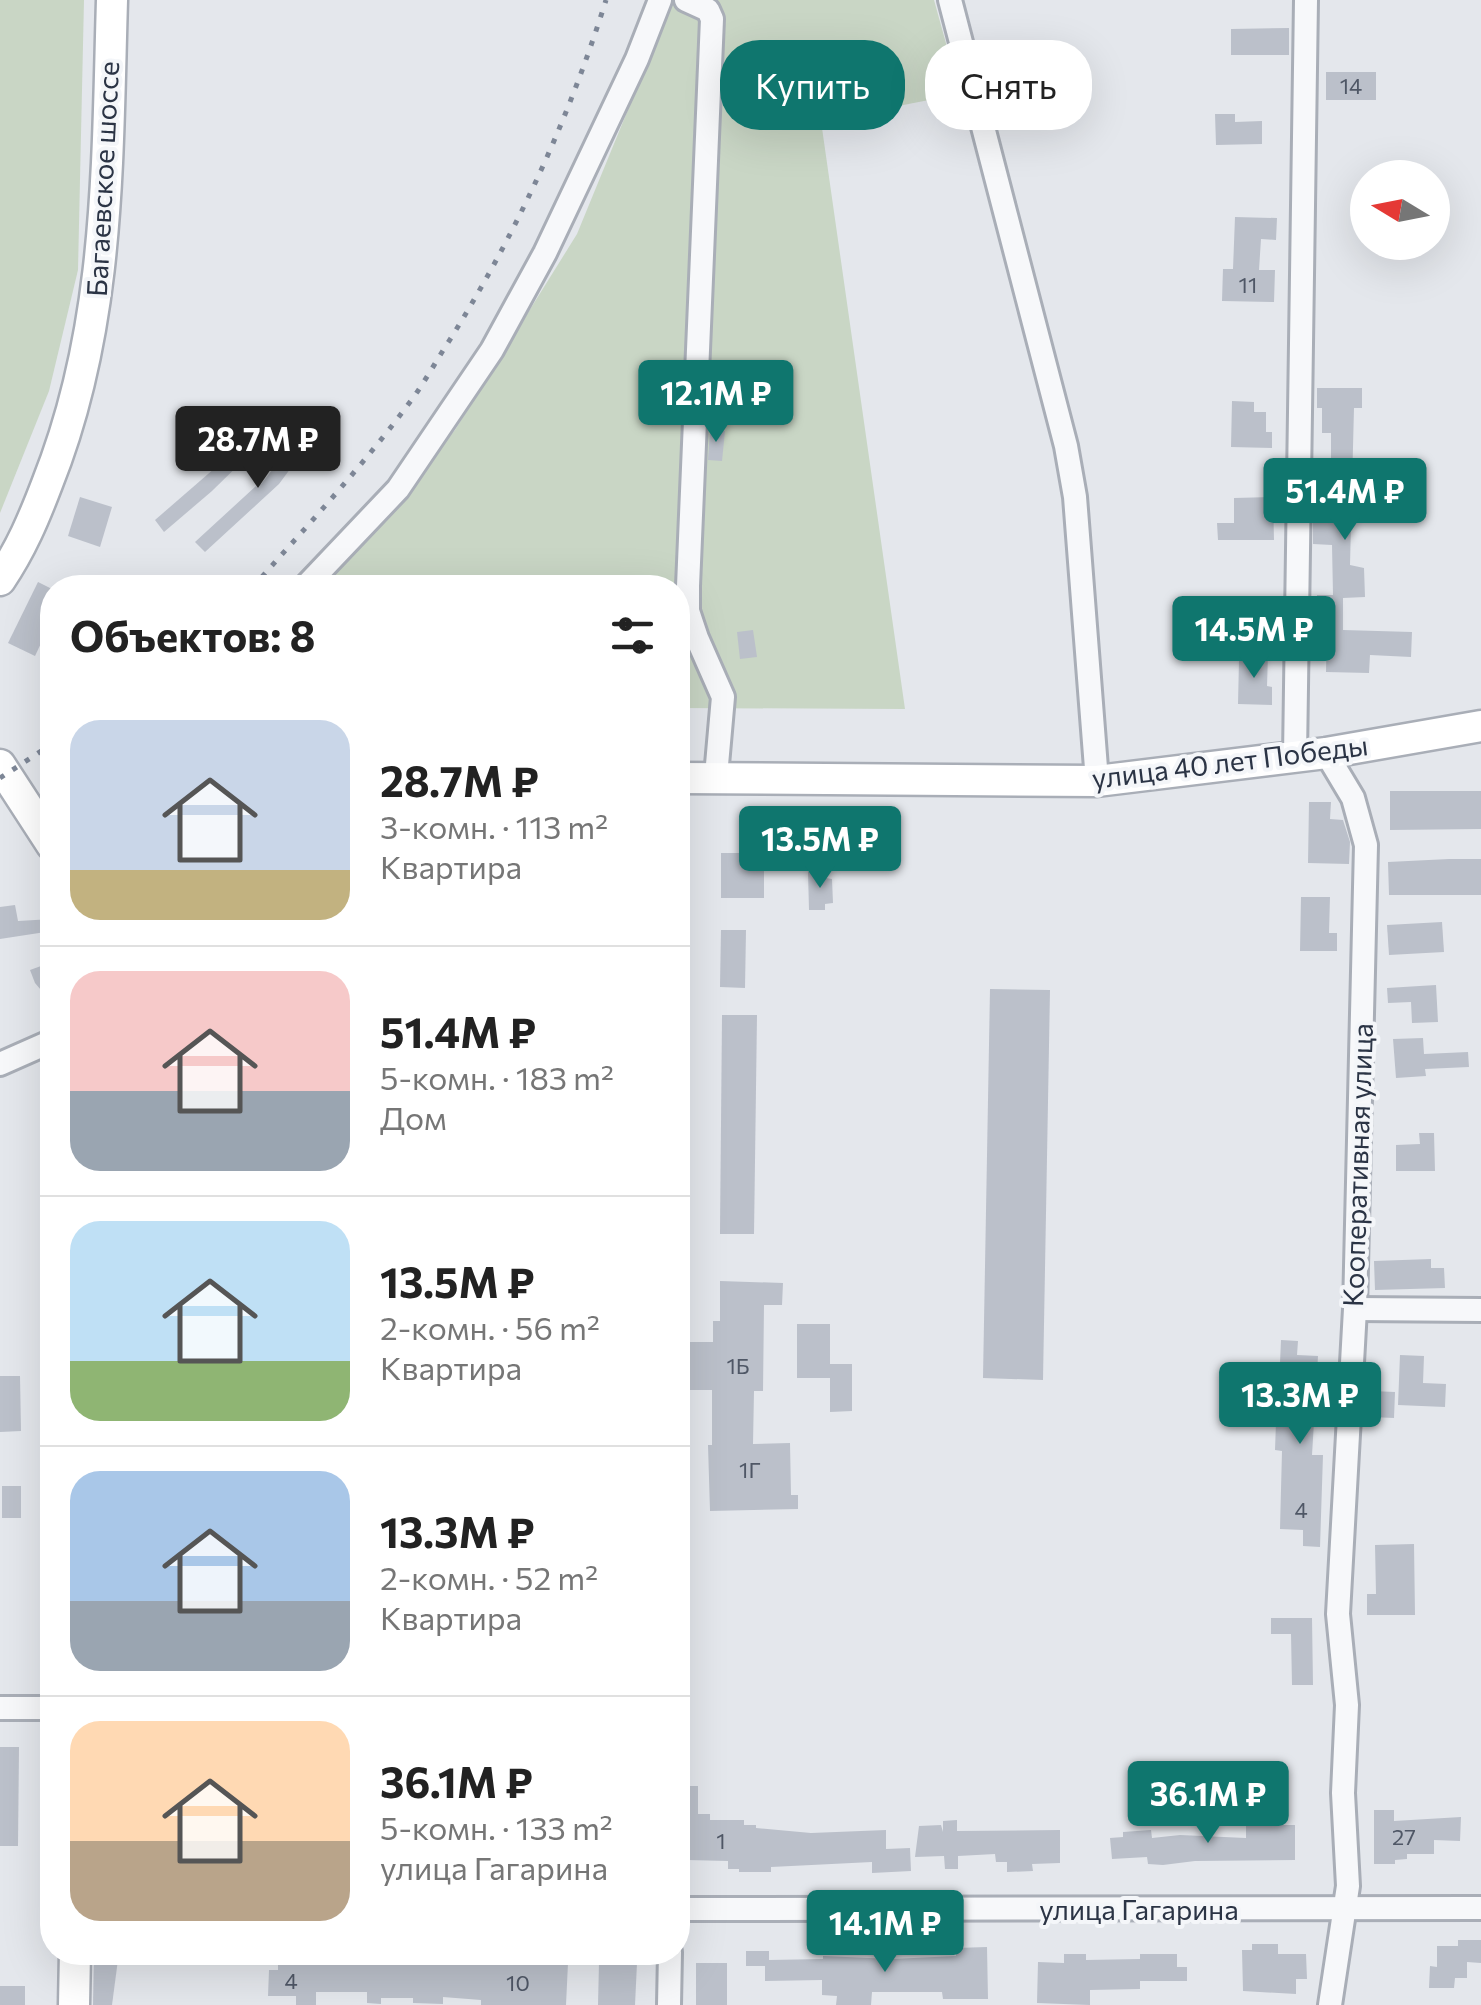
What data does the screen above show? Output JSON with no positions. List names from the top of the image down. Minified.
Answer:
{"streets":{"street":["Багаевское шоссе","улица 40 лет Победы","Кооперативная улица","улица Гагарина"]},"crossings":[["улица 40 лет Победы","Кооперативная улица"],["Кооперативная улица","улица Гагарина"]],"house_numbers":["14","11","1Б","1Г","4","27","1","4","10"],"north":"left","page":{"chip":["Купить","Снять"],"price":["12.1M ₽","28.7M ₽","51.4M ₽","14.5M ₽","13.5M ₽","13.3M ₽","36.1M ₽","14.1M ₽"],"heading":"Объектов: 8","list":[{"name":"28.7M ₽","note":"3-комн. · 113 m² · Квартира"},{"name":"51.4M ₽","note":"5-комн. · 183 m² · Дом"},{"name":"13.5M ₽","note":"2-комн. · 56 m² · Квартира"},{"name":"13.3M ₽","note":"2-комн. · 52 m² · Квартира"},{"name":"36.1M ₽","note":"5-комн. · 133 m² · улица Гагарина"}]}}
